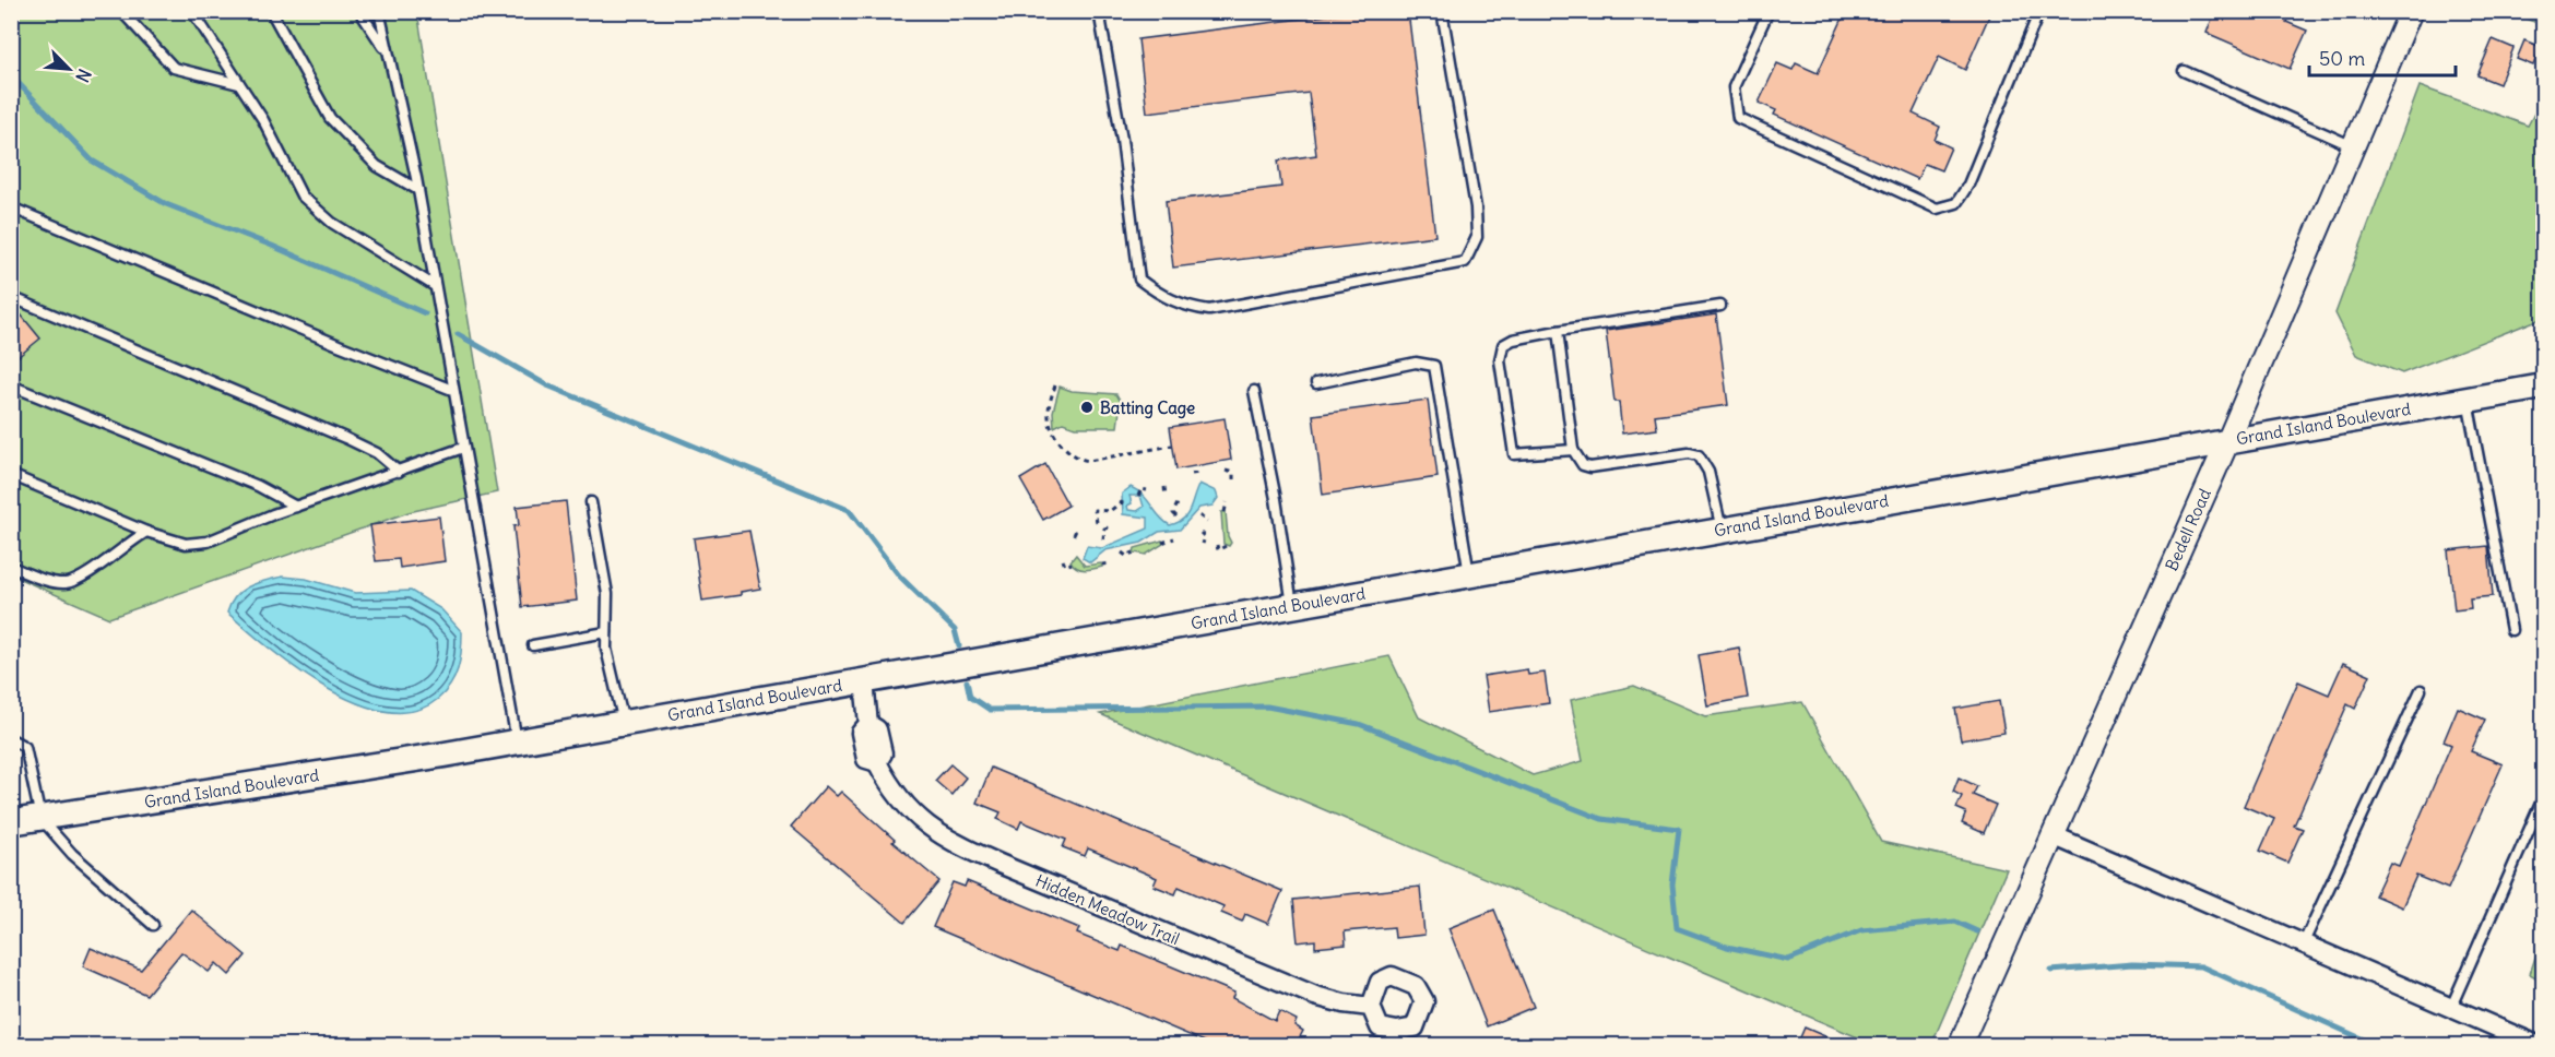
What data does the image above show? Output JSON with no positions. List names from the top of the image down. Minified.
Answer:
{"streets":{"main road":["Grand Island Boulevard"],"street":["Bedell Road","Hidden Meadow Trail"]},"crossings":[["Grand Island Boulevard","Bedell Road"],["Grand Island Boulevard","Hidden Meadow Trail"]],"places":["Batting Cage"],"scale_bar":"50 m","north":"bottom right"}
